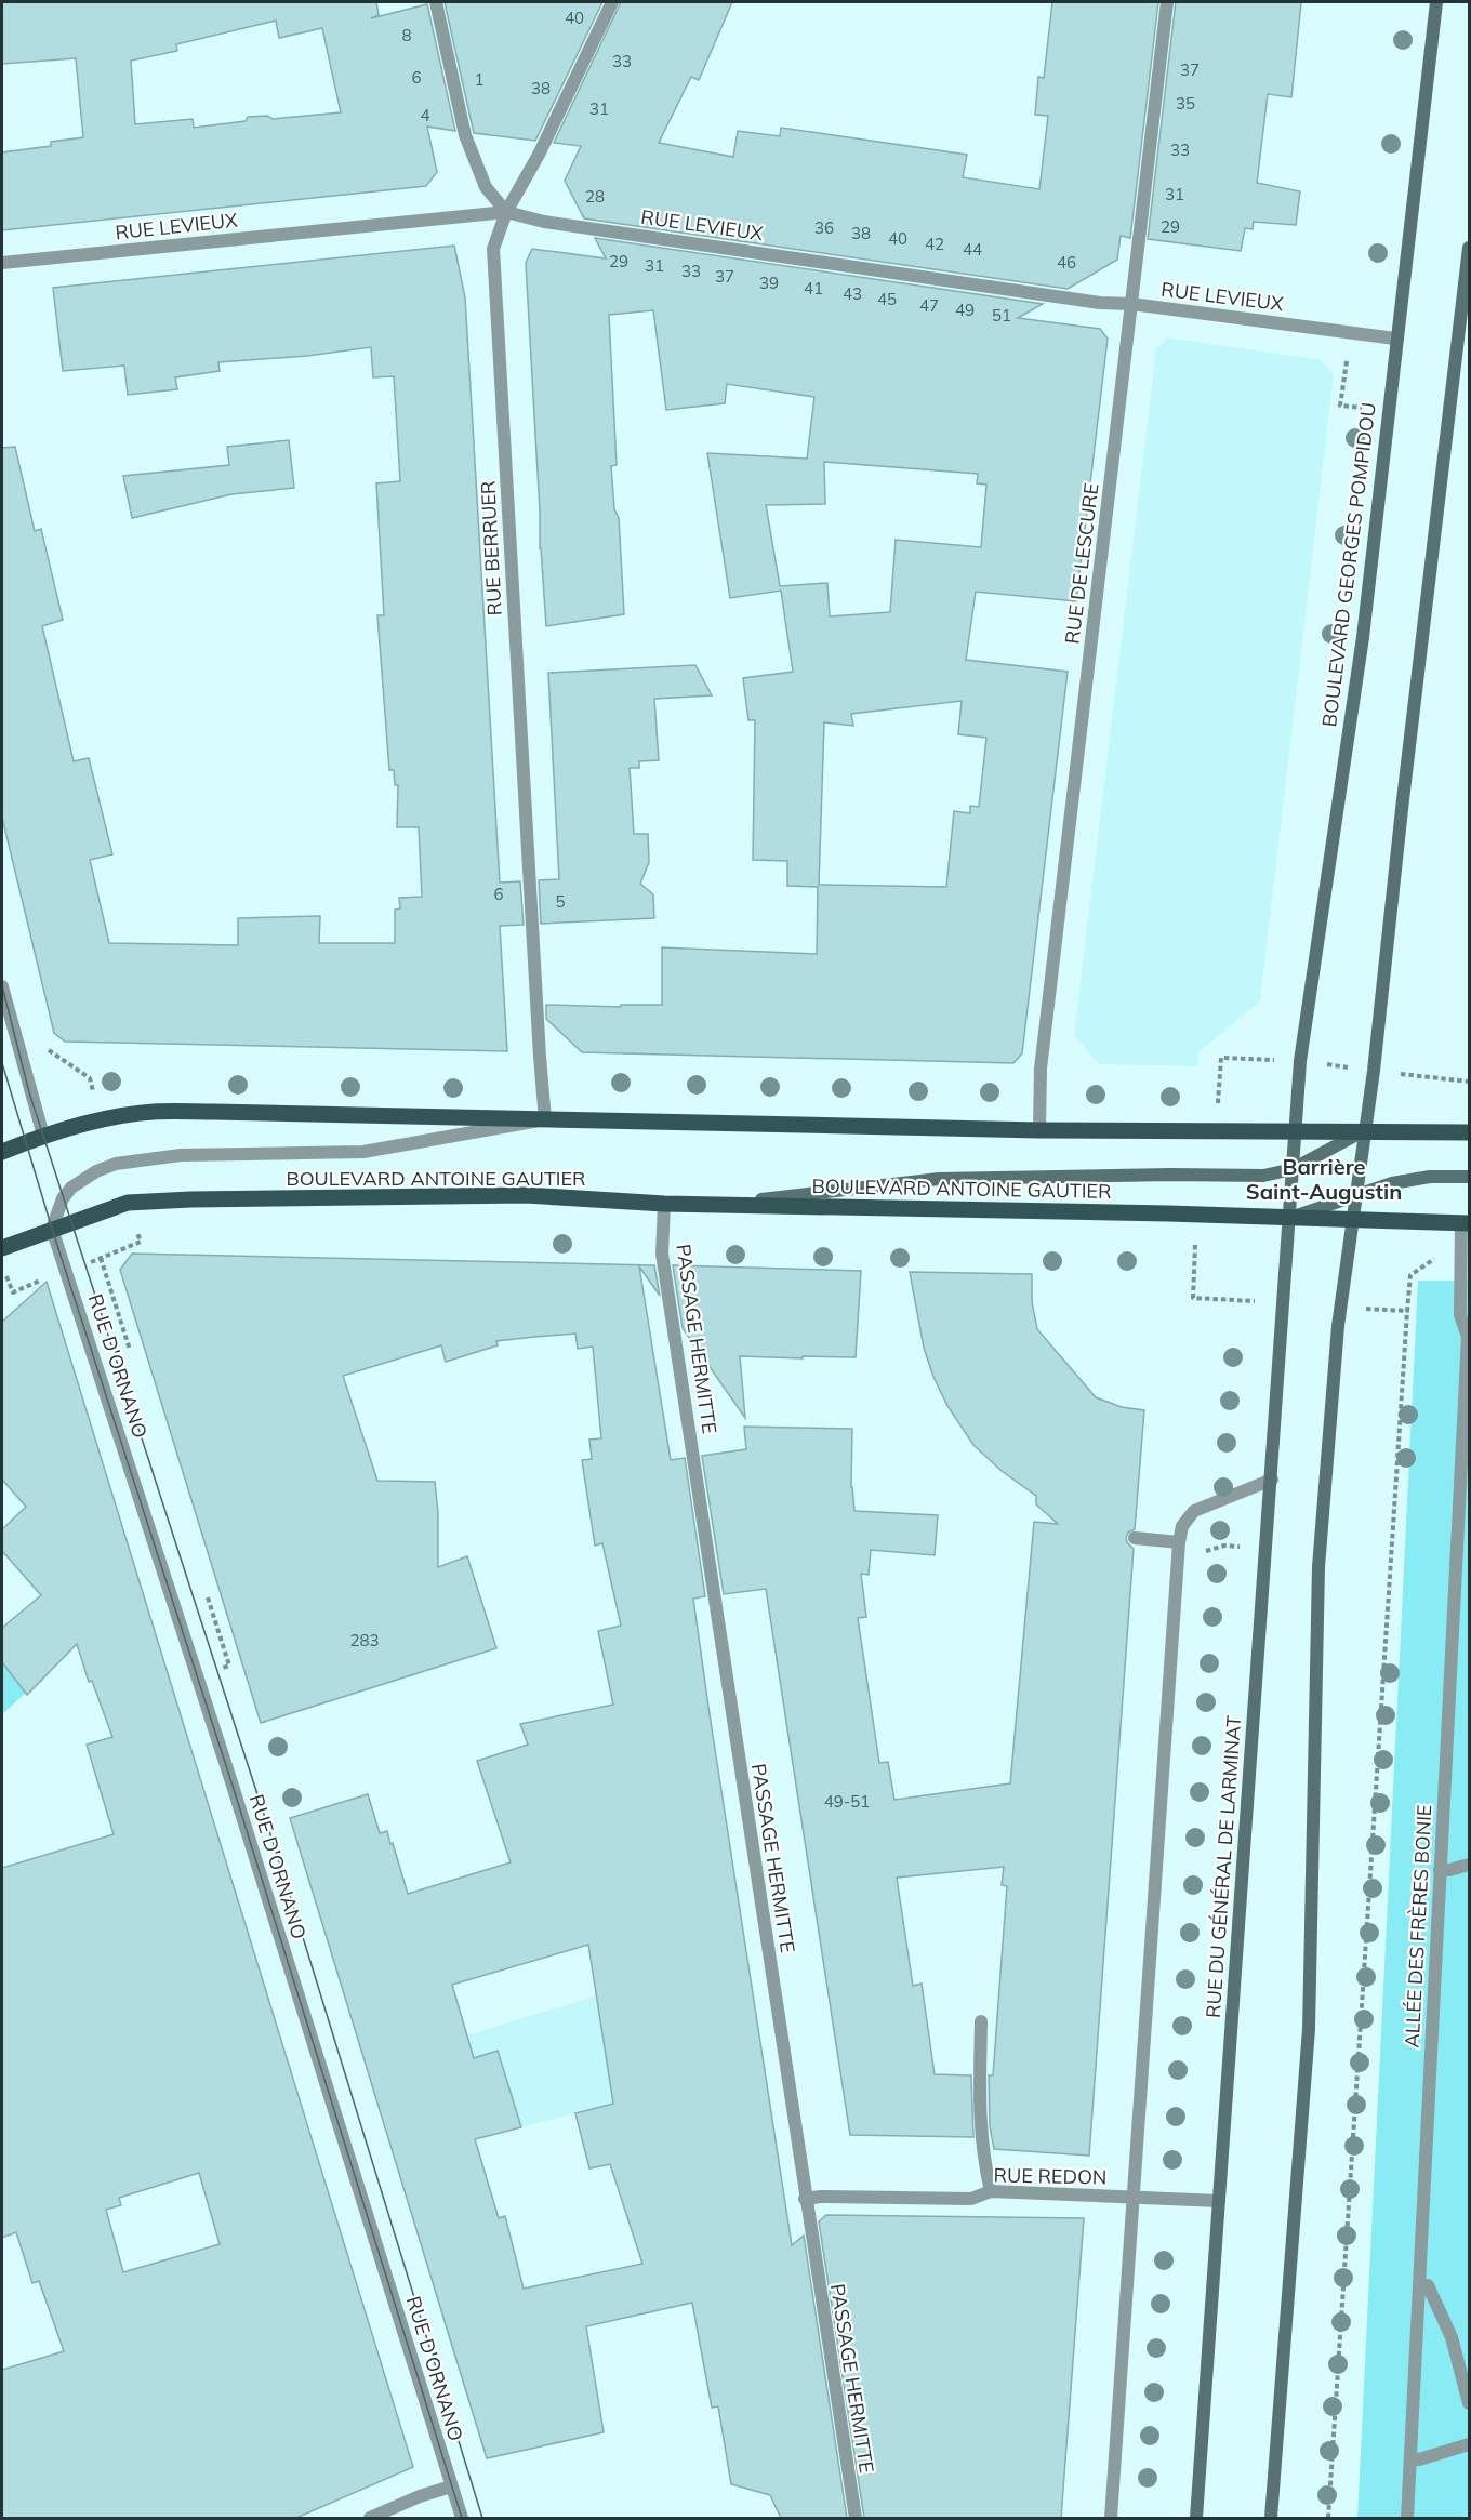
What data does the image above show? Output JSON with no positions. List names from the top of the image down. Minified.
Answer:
{"streets":{"main road":["BOULEVARD GEORGES POMPIDOU","BOULEVARD ANTOINE GAUTIER","RUE DU GÉNÉRAL DE LARMINAT"],"street":["RUE LEVIEUX","RUE BERRUER","RUE DE LESCURE","PASSAGE HERMITTE","RUE D'ORNANO","ALLÉE DES FRÈRES BONIE","RUE REDON"]},"crossings":[["RUE LEVIEUX","RUE BERRUER"],["RUE LEVIEUX","RUE DE LESCURE"],["RUE LEVIEUX","BOULEVARD GEORGES POMPIDOU"],["RUE BERRUER","BOULEVARD ANTOINE GAUTIER"],["RUE DE LESCURE","BOULEVARD ANTOINE GAUTIER"],["BOULEVARD GEORGES POMPIDOU","BOULEVARD ANTOINE GAUTIER"],["BOULEVARD GEORGES POMPIDOU","RUE DU GÉNÉRAL DE LARMINAT"],["BOULEVARD ANTOINE GAUTIER","PASSAGE HERMITTE"],["BOULEVARD ANTOINE GAUTIER","RUE D'ORNANO"],["BOULEVARD ANTOINE GAUTIER","RUE DU GÉNÉRAL DE LARMINAT"],["BOULEVARD ANTOINE GAUTIER","ALLÉE DES FRÈRES BONIE"],["PASSAGE HERMITTE","RUE REDON"],["RUE DU GÉNÉRAL DE LARMINAT","RUE REDON"]],"districts":["Barrière Saint-Augustin"],"house_numbers":["40","8","33","37","6","1","38","35","31","4","33","31","28","29","36","38","40","42","44","29","46","31","33","37","39","41","43","45","47","49","51","6","5","283","49-51"]}
